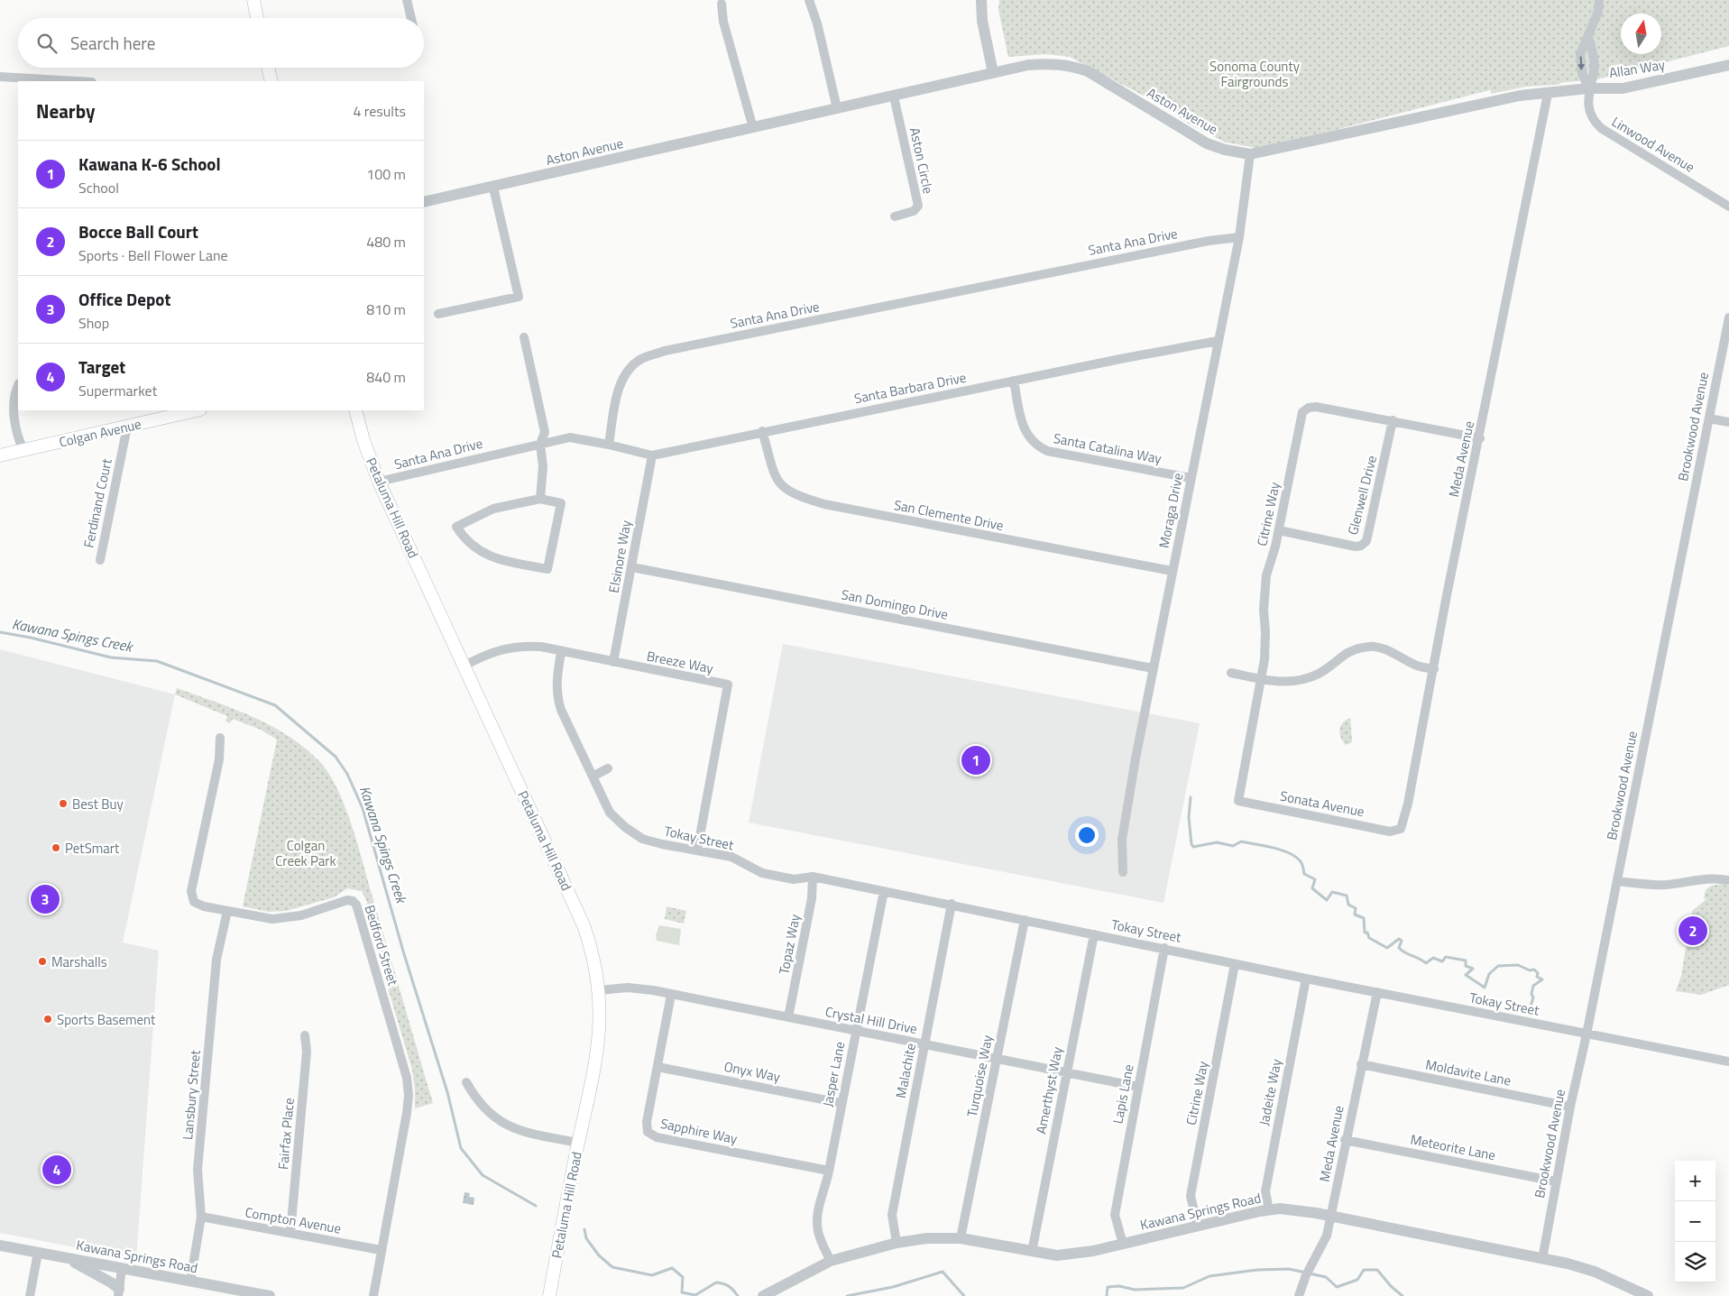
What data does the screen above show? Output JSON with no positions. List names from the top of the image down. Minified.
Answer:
{"streets":{"main road":["Colgan Avenue","Petaluma Hill Road"],"street":["Allan Way","Aston Avenue","Linwood Avenue","Aston Circle","Santa Ana Drive","Santa Barbara Drive","Brookwood Avenue","Santa Catalina Way","Meda Avenue","Glenwell Drive","Ferdinand Court","Moraga Drive","Citrine Way","San Clemente Drive","Elsinore Way","San Domingo Drive","Breeze Way","Sonata Avenue","Tokay Street","Topaz Way","Bedford Street","Crystal Hill Drive","Malachite","Onyx Way","Moldavite Lane","Jasper Lane","Turquoise Way","Amerthyst Way","Jadeite Way","Lapis Lane","Lansbury Street","Sapphire Way","Fairfax Place","Meteorite Lane","Kawana Springs Road","Compton Avenue"]},"crossings":[["Allan Way","Aston Avenue"],["Allan Way","Linwood Avenue"],["Allan Way","Meda Avenue"],["Aston Avenue","Aston Circle"],["Aston Avenue","Meda Avenue"],["Aston Avenue","Moraga Drive"],["Santa Ana Drive","Santa Barbara Drive"],["Santa Ana Drive","Petaluma Hill Road"],["Santa Ana Drive","Moraga Drive"],["Santa Barbara Drive","Santa Catalina Way"],["Santa Barbara Drive","Moraga Drive"],["Santa Barbara Drive","San Clemente Drive"],["Santa Barbara Drive","Elsinore Way"],["Brookwood Avenue","Tokay Street"],["Brookwood Avenue","Moldavite Lane"],["Brookwood Avenue","Meteorite Lane"],["Brookwood Avenue","Kawana Springs Road"],["Colgan Avenue","Ferdinand Court"],["Santa Catalina Way","Moraga Drive"],["Meda Avenue","Citrine Way"],["Meda Avenue","Sonata Avenue"],["Meda Avenue","Tokay Street"],["Meda Avenue","Moldavite Lane"],["Meda Avenue","Meteorite Lane"],["Meda Avenue","Kawana Springs Road"],["Glenwell Drive","Citrine Way"],["Petaluma Hill Road","Breeze Way"],["Petaluma Hill Road","Crystal Hill Drive"],["Moraga Drive","San Clemente Drive"],["Moraga Drive","San Domingo Drive"],["Citrine Way","Sonata Avenue"],["Citrine Way","Tokay Street"],["Citrine Way","Kawana Springs Road"],["Elsinore Way","San Domingo Drive"],["Elsinore Way","Breeze Way"],["Breeze Way","Tokay Street"],["Tokay Street","Topaz Way"],["Tokay Street","Malachite"],["Tokay Street","Jasper Lane"],["Tokay Street","Turquoise Way"],["Tokay Street","Amerthyst Way"],["Tokay Street","Jadeite Way"],["Tokay Street","Lapis Lane"],["Topaz Way","Crystal Hill Drive"],["Bedford Street","Lansbury Street"],["Bedford Street","Compton Avenue"],["Crystal Hill Drive","Malachite"],["Crystal Hill Drive","Jasper Lane"],["Crystal Hill Drive","Turquoise Way"],["Crystal Hill Drive","Amerthyst Way"],["Crystal Hill Drive","Lapis Lane"],["Crystal Hill Drive","Sapphire Way"],["Malachite","Kawana Springs Road"],["Onyx Way","Jasper Lane"],["Onyx Way","Sapphire Way"],["Jasper Lane","Sapphire Way"],["Jasper Lane","Kawana Springs Road"],["Turquoise Way","Kawana Springs Road"],["Amerthyst Way","Kawana Springs Road"],["Jadeite Way","Kawana Springs Road"],["Lapis Lane","Kawana Springs Road"],["Lansbury Street","Kawana Springs Road"],["Lansbury Street","Compton Avenue"],["Fairfax Place","Compton Avenue"]],"water":["Kawana Spings Creek"],"parks":["Sonoma County Fairgrounds","Colgan Creek Park"],"places":["Best Buy","PetSmart","Marshalls","Sports Basement"],"north":"top","page":{"search":"Search here","heading":["Nearby","4 results"],"list":[{"mark":"1","name":"Kawana K-6 School","note":"School","value":"100 m"},{"mark":"2","name":"Bocce Ball Court","note":"Sports · Bell Flower Lane","value":"480 m"},{"mark":"3","name":"Office Depot","note":"Shop","value":"810 m"},{"mark":"4","name":"Target","note":"Supermarket","value":"840 m"}],"pins":["1","3","2","4"],"map_buttons":["+","−"]}}
